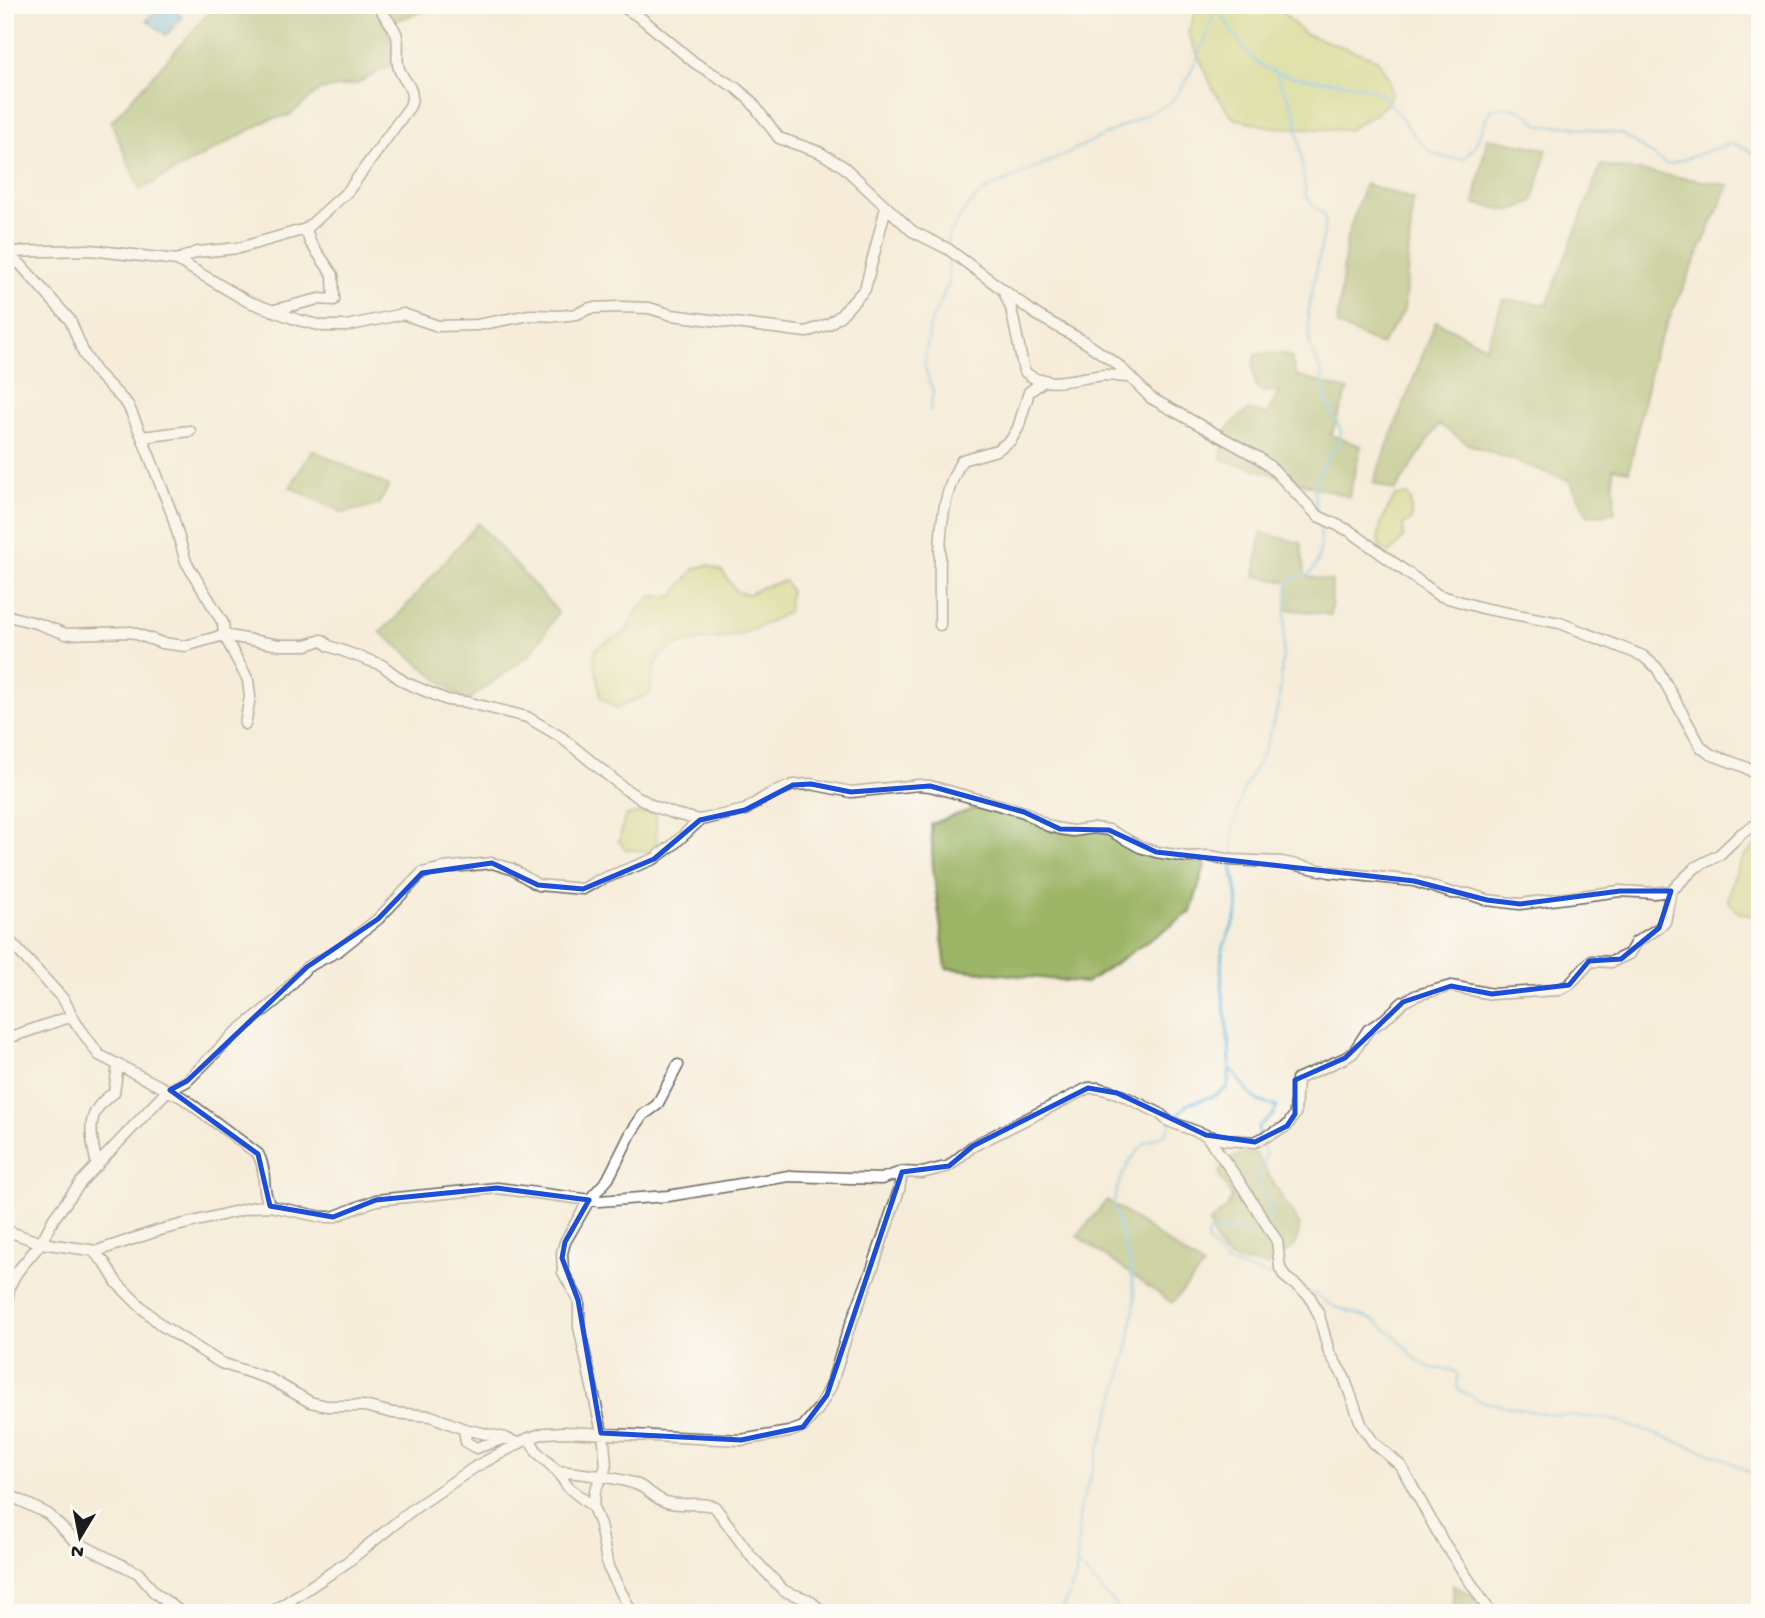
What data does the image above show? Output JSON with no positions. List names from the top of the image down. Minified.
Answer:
{"north":"bottom"}
